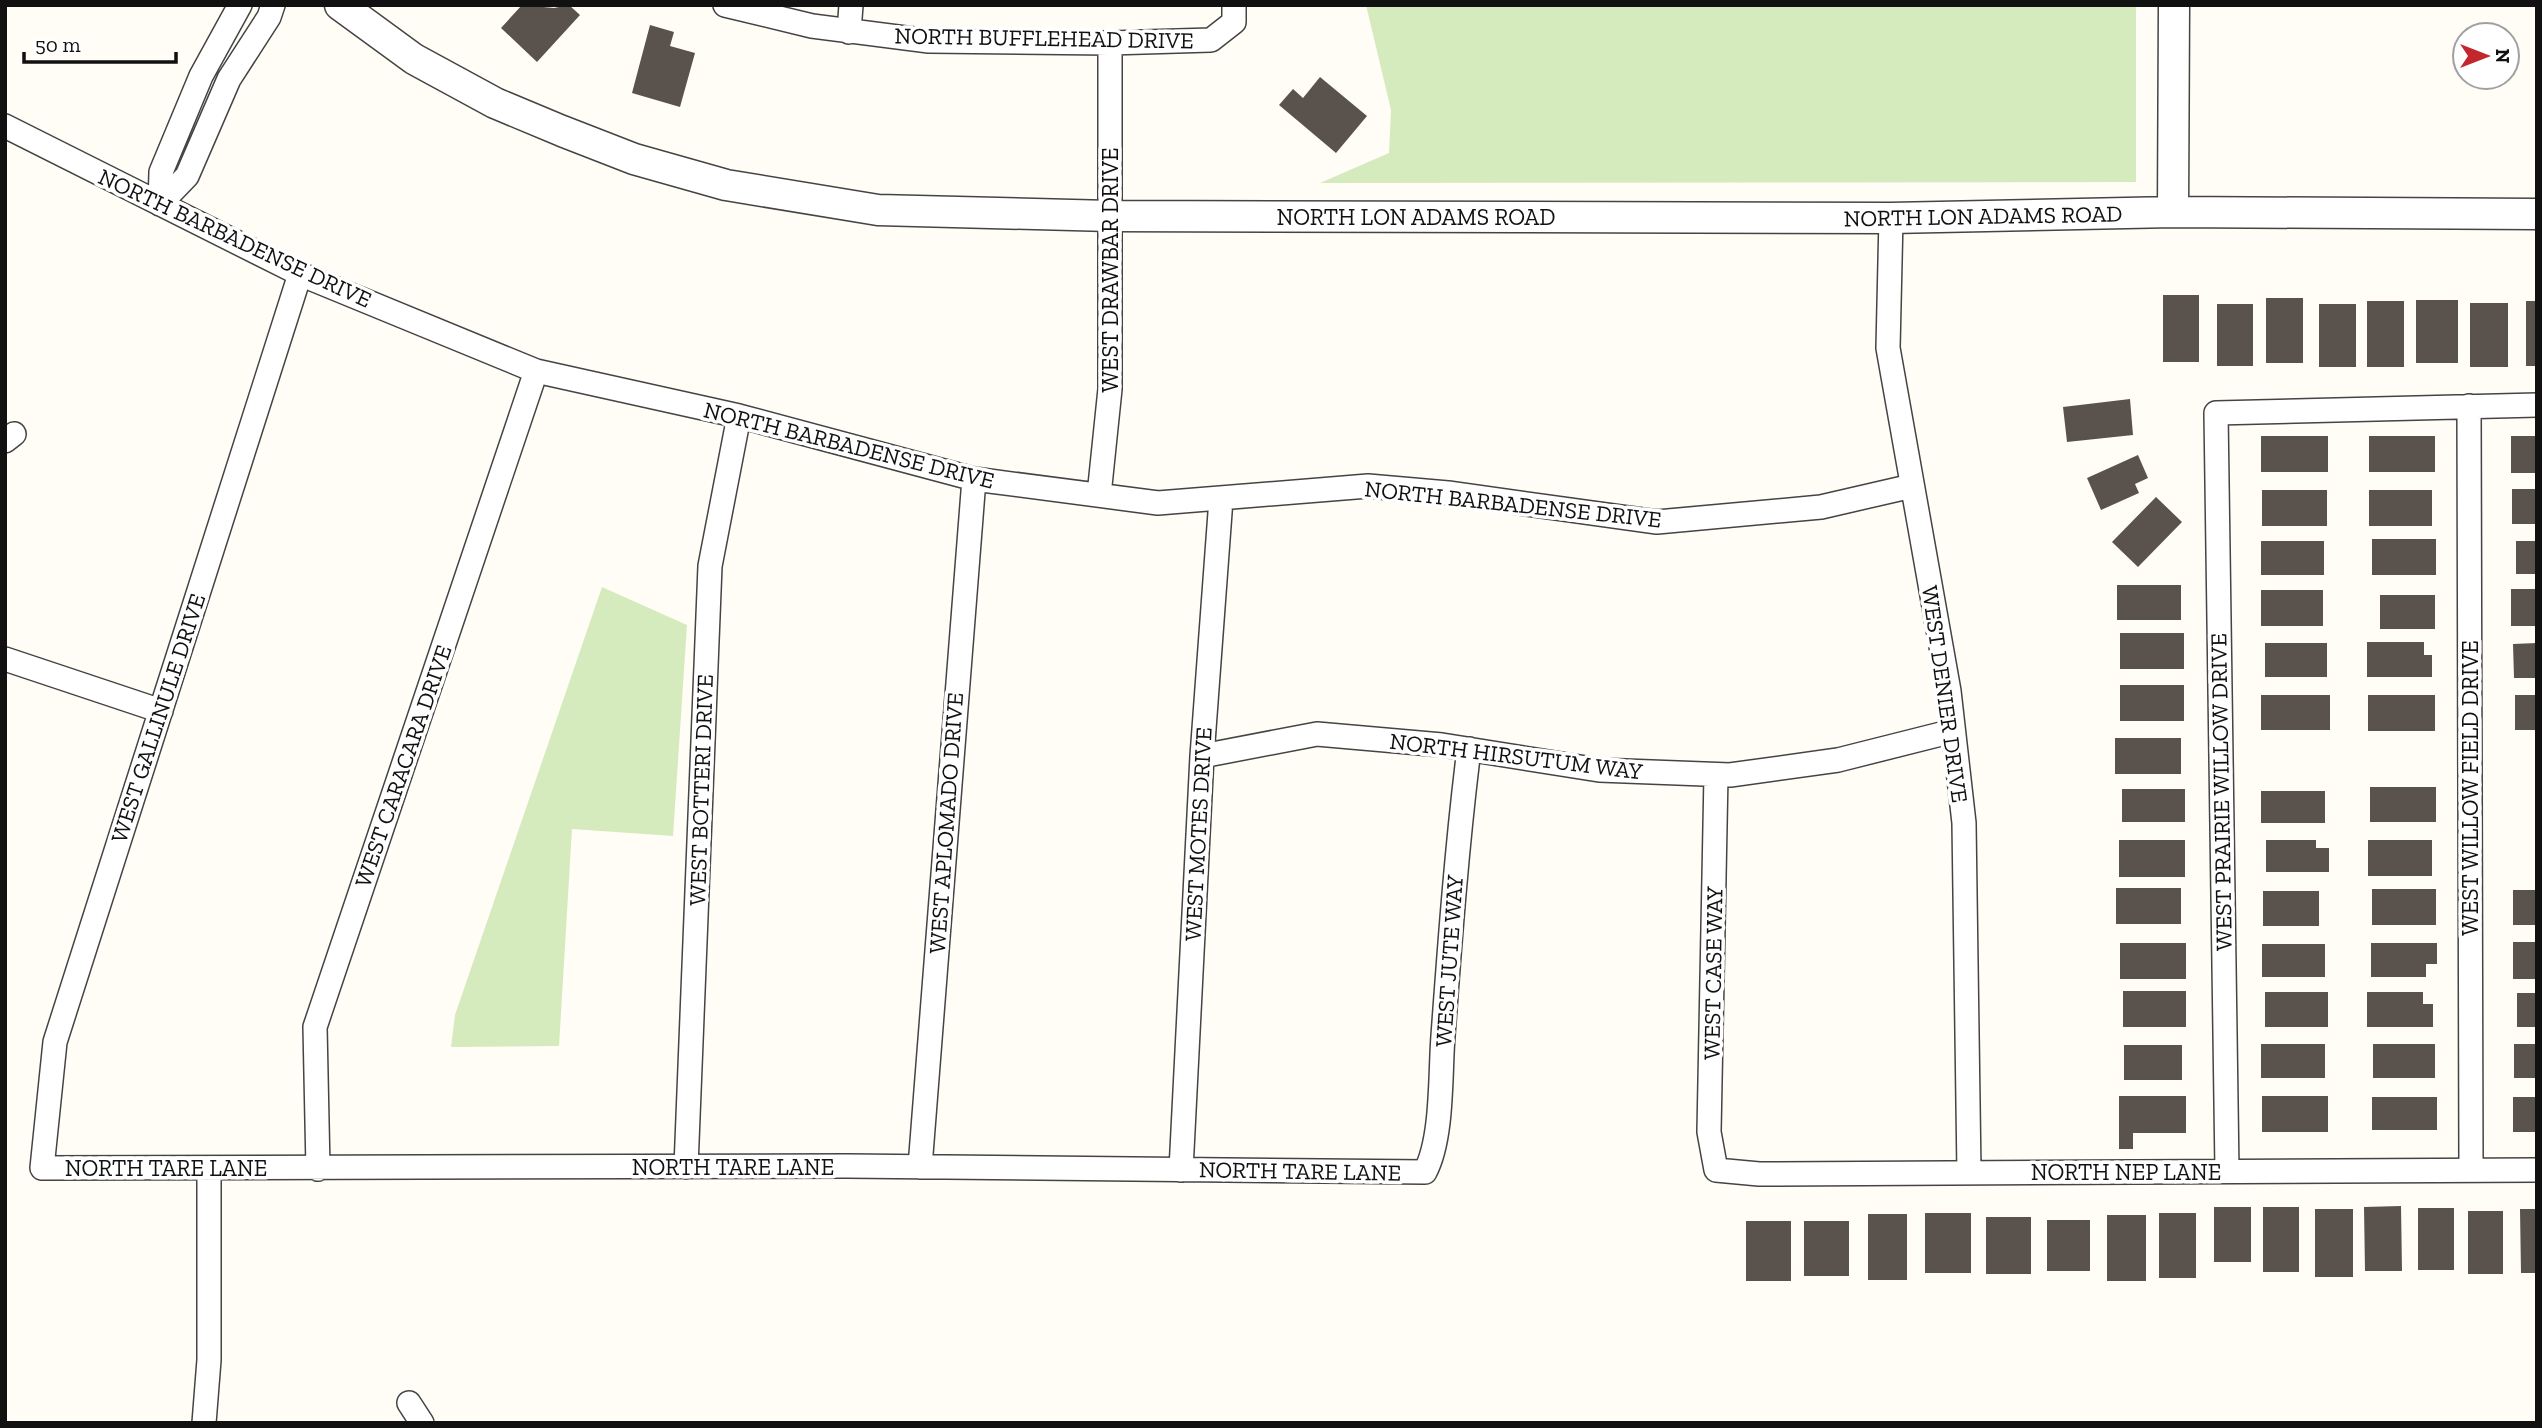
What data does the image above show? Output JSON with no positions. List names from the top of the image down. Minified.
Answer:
{"streets":{"street":["NORTH BUFFLEHEAD DRIVE","NORTH LON ADAMS ROAD","NORTH BARBADENSE DRIVE","WEST DRAWBAR DRIVE","WEST DENIER DRIVE","WEST GALLINULE DRIVE","NORTH HIRSUTUM WAY","WEST CARACARA DRIVE","WEST WILLOW FIELD DRIVE","WEST BOTTERI DRIVE","WEST PRAIRIE WILLOW DRIVE","WEST APLOMADO DRIVE","WEST MOTES DRIVE","WEST JUTE WAY","WEST CASE WAY","NORTH TARE LANE","NORTH NEP LANE"]},"crossings":[["NORTH BUFFLEHEAD DRIVE","WEST DRAWBAR DRIVE"],["NORTH LON ADAMS ROAD","WEST DRAWBAR DRIVE"],["NORTH LON ADAMS ROAD","WEST DENIER DRIVE"],["NORTH BARBADENSE DRIVE","WEST DRAWBAR DRIVE"],["NORTH BARBADENSE DRIVE","WEST DENIER DRIVE"],["NORTH BARBADENSE DRIVE","WEST GALLINULE DRIVE"],["NORTH BARBADENSE DRIVE","WEST CARACARA DRIVE"],["NORTH BARBADENSE DRIVE","WEST BOTTERI DRIVE"],["NORTH BARBADENSE DRIVE","WEST APLOMADO DRIVE"],["NORTH BARBADENSE DRIVE","WEST MOTES DRIVE"],["WEST DENIER DRIVE","NORTH HIRSUTUM WAY"],["WEST DENIER DRIVE","NORTH NEP LANE"],["WEST GALLINULE DRIVE","NORTH TARE LANE"],["NORTH HIRSUTUM WAY","WEST MOTES DRIVE"],["NORTH HIRSUTUM WAY","WEST JUTE WAY"],["NORTH HIRSUTUM WAY","WEST CASE WAY"],["WEST CARACARA DRIVE","NORTH TARE LANE"],["WEST WILLOW FIELD DRIVE","WEST PRAIRIE WILLOW DRIVE"],["WEST WILLOW FIELD DRIVE","NORTH NEP LANE"],["WEST BOTTERI DRIVE","NORTH TARE LANE"],["WEST PRAIRIE WILLOW DRIVE","NORTH NEP LANE"],["WEST APLOMADO DRIVE","NORTH TARE LANE"],["WEST MOTES DRIVE","NORTH TARE LANE"],["WEST JUTE WAY","NORTH TARE LANE"],["WEST CASE WAY","NORTH NEP LANE"]],"scale_bar":"50 m","north":"right"}
